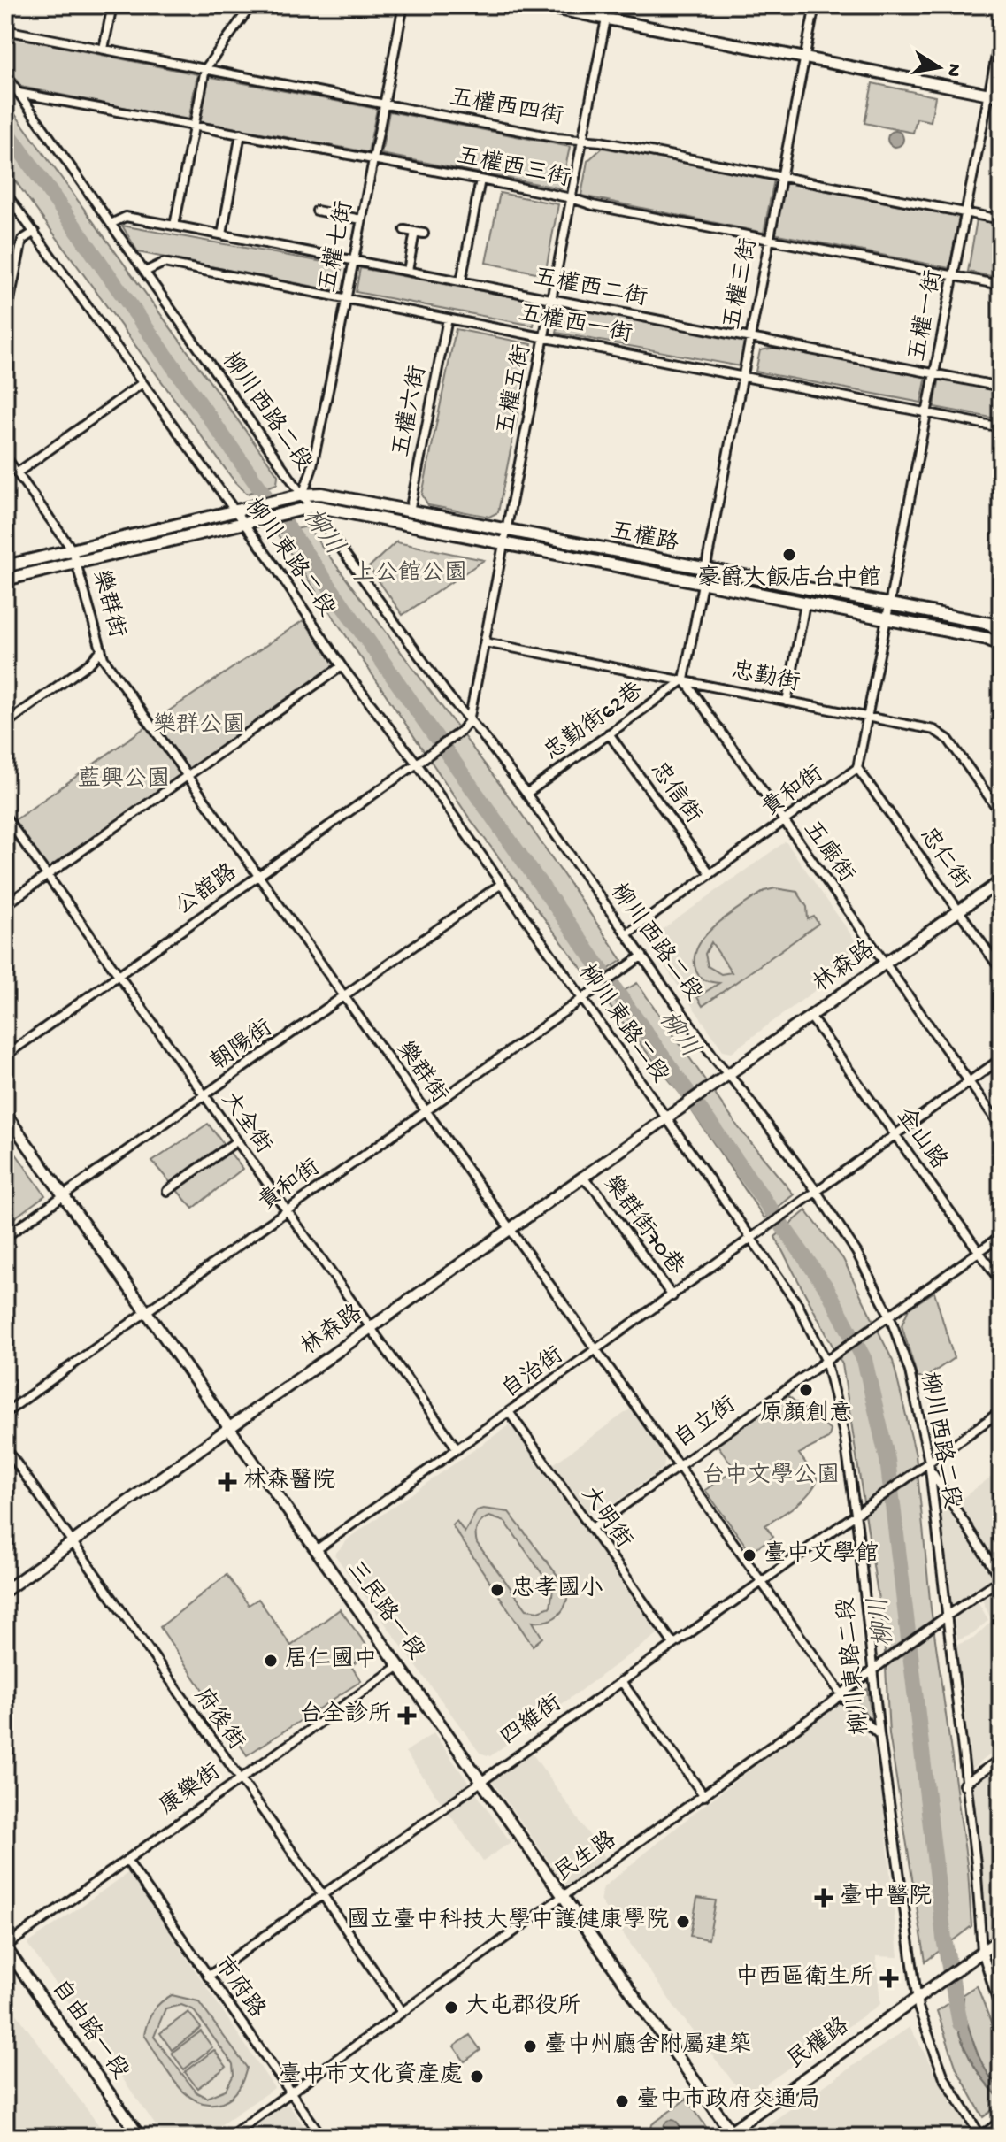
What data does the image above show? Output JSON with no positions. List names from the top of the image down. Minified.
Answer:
{"streets":{"main road":["五權路","林森路","三民路一段","自由路一段","民權路"],"street":["五權西四街","五權西三街","五權七街","五權三街","五權西二街","五權一街","五權西一街","五權五街","五權六街","柳川西路二段","柳川東路二段","樂群街","忠勤街","忠勤街62巷","貴和街","忠信街","五廊街","忠仁街","公舘路","朝陽街","大全街","金山路","樂群街70巷","自治街","自立街","大明街","府後街","四維街","康樂街","民生路","市府路"]},"crossings":[["五權西四街","五權七街"],["五權西四街","五權三街"],["五權西四街","五權一街"],["五權西四街","五權五街"],["五權西三街","五權七街"],["五權西三街","五權三街"],["五權西三街","五權一街"],["五權西三街","五權五街"],["五權西三街","柳川西路二段"],["五權七街","五權西二街"],["五權七街","五權西一街"],["五權七街","柳川西路二段"],["五權七街","五權路"],["五權三街","五權西二街"],["五權三街","五權西一街"],["五權三街","五權路"],["五權西二街","五權一街"],["五權西二街","五權五街"],["五權西二街","柳川西路二段"],["五權一街","五權西一街"],["五權一街","五權路"],["五權一街","貴和街"],["五權西一街","五權五街"],["五權西一街","五權六街"],["五權西一街","柳川西路二段"],["五權五街","五權路"],["五權六街","五權路"],["柳川西路二段","五權路"],["柳川西路二段","忠勤街62巷"],["柳川西路二段","貴和街"],["柳川西路二段","公舘路"],["柳川西路二段","林森路"],["柳川西路二段","自治街"],["柳川西路二段","自立街"],["柳川西路二段","四維街"],["柳川西路二段","民生路"],["柳川西路二段","民權路"],["五權路","柳川東路二段"],["五權路","貴和街"],["柳川東路二段","樂群街"],["柳川東路二段","貴和街"],["柳川東路二段","公舘路"],["柳川東路二段","林森路"],["柳川東路二段","朝陽街"],["柳川東路二段","自治街"],["柳川東路二段","自立街"],["柳川東路二段","四維街"],["柳川東路二段","民生路"],["柳川東路二段","民權路"],["樂群街","貴和街"],["樂群街","公舘路"],["樂群街","林森路"],["樂群街","朝陽街"],["樂群街","自治街"],["樂群街","自立街"],["樂群街","四維街"],["樂群街","民生路"],["忠勤街","忠勤街62巷"],["忠勤街","貴和街"],["忠勤街","五廊街"],["忠勤街62巷","忠信街"],["忠勤街62巷","五廊街"],["貴和街","忠信街"],["貴和街","五廊街"],["貴和街","忠仁街"],["貴和街","大全街"],["貴和街","三民路一段"],["五廊街","林森路"],["忠仁街","林森路"],["公舘路","大全街"],["林森路","大全街"],["林森路","金山路"],["林森路","樂群街70巷"],["林森路","三民路一段"],["林森路","府後街"],["朝陽街","大全街"],["朝陽街","三民路一段"],["大全街","自治街"],["樂群街70巷","自治街"],["自治街","大明街"],["自治街","三民路一段"],["自立街","大明街"],["大明街","四維街"],["三民路一段","四維街"],["三民路一段","康樂街"],["三民路一段","民生路"],["三民路一段","民權路"],["府後街","四維街"],["府後街","康樂街"],["府後街","民生路"],["四維街","市府路"],["康樂街","市府路"],["康樂街","自由路一段"],["民生路","市府路"]],"water":["柳川"],"parks":["上公館公園","樂群公園","藍興公園","台中文學公園"],"places":{"other":["豪爵大飯店台中館","原顏創意","臺中文學館","忠孝國小","居仁國中","國立臺中科技大學中護健康學院","大屯郡役所","臺中州廳舍附屬建築","臺中市文化資產處","臺中市政府交通局"],"health":["林森醫院","台全診所","臺中醫院","中西區衛生所"]},"north":"right"}
